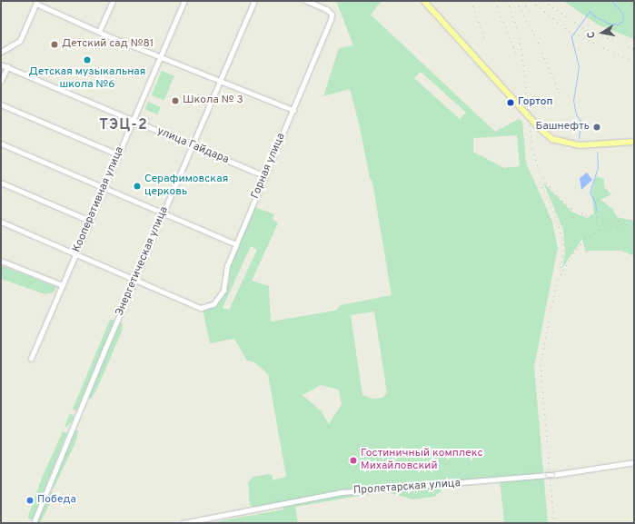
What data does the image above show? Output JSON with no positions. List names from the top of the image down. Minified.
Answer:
{"streets":{"street":["улица Гайдара","Горная улица","Кооперативная улица","Энергетическая улица","Пролетарская улица"]},"crossings":[["улица Гайдара","Горная улица"],["улица Гайдара","Кооперативная улица"],["улица Гайдара","Энергетическая улица"],["Горная улица","Энергетическая улица"]],"districts":["ТЭЦ-2"],"places":["Детский сад №81","Детская музыкальная школа №6","Школа № 3","Гортоп","Башнефть","Серафимовская церковь","Гостиничный комплекс Михайловский","Победа"],"north":"left"}
